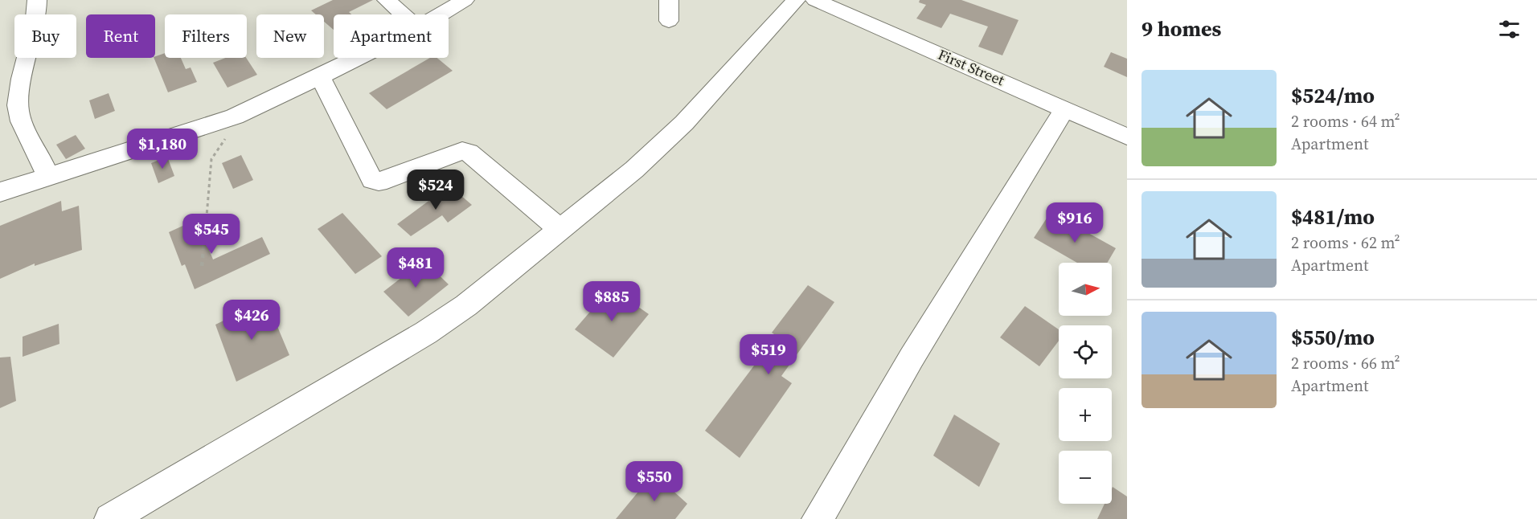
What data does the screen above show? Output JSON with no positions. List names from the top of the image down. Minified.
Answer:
{"streets":{"street":["First Street"]},"north":"right","page":{"heading":"9 homes","chip":["Buy","Rent","Filters","New","Apartment"],"list":[{"name":"$524/mo","note":"2 rooms · 64 m² · Apartment"},{"name":"$481/mo","note":"2 rooms · 62 m² · Apartment"},{"name":"$550/mo","note":"2 rooms · 66 m² · Apartment"}],"price":["$1,180","$524","$916","$545","$481","$885","$426","$519","$550"],"map_buttons":["+","−"]}}
